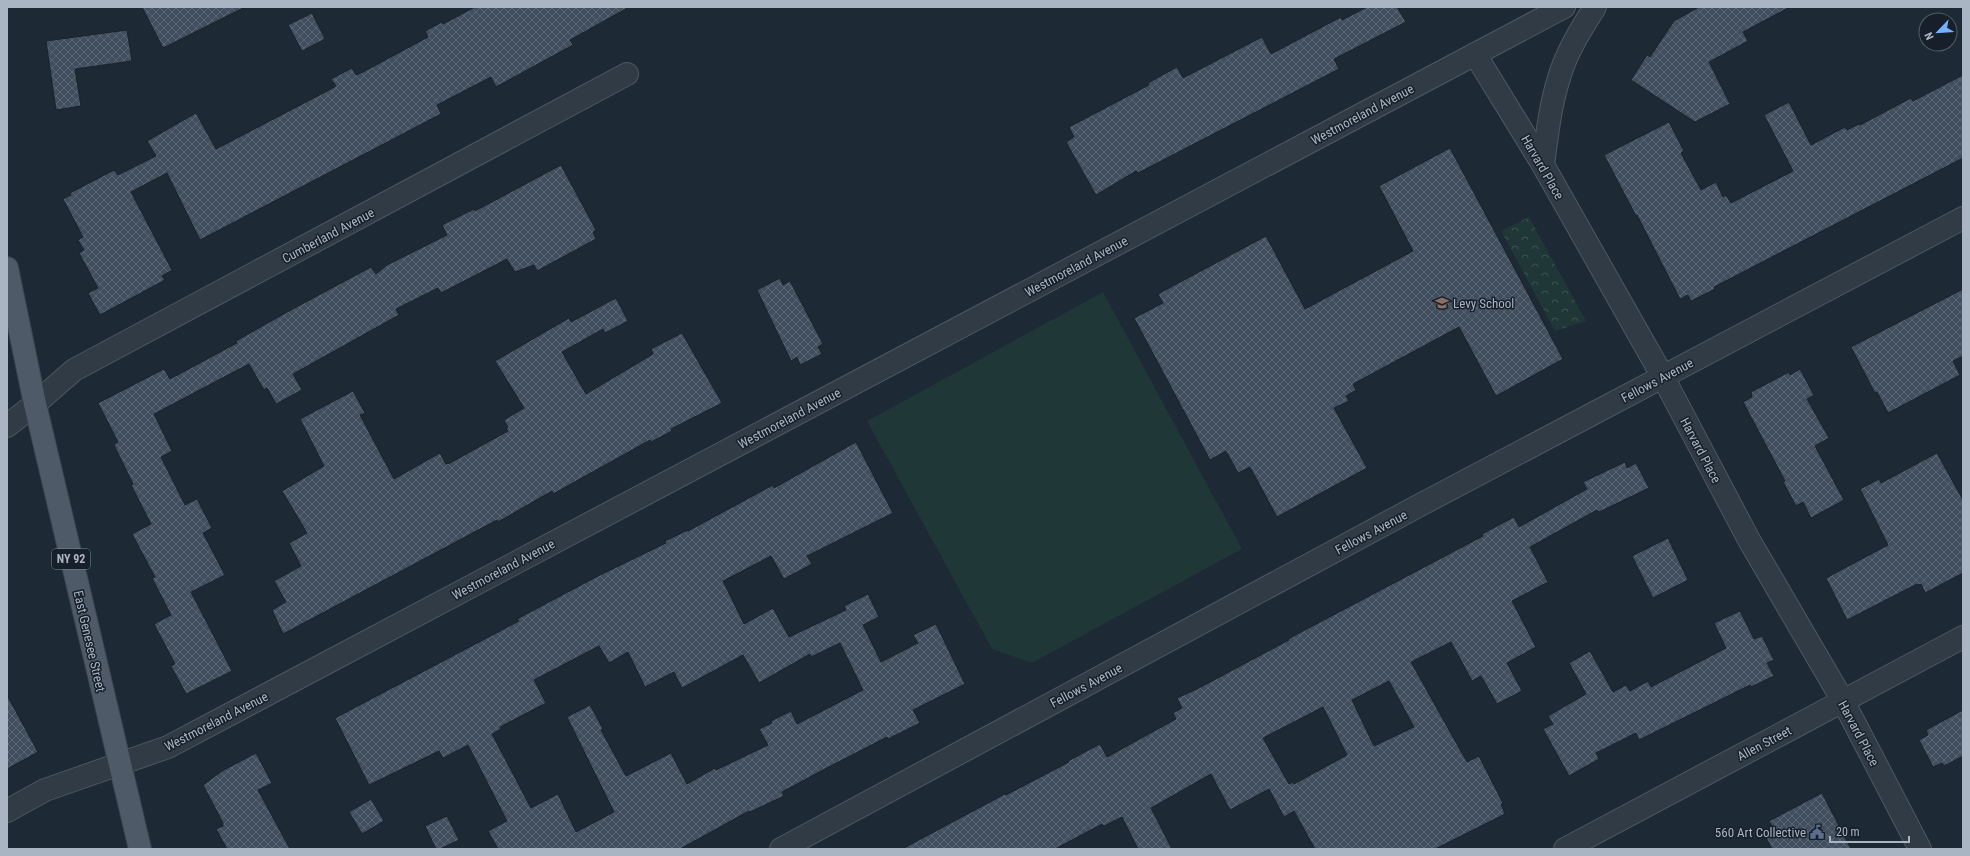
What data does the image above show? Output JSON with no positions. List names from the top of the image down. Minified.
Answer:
{"streets":{"main road":["NY 92","East Genesee Street"],"street":["Westmoreland Avenue","Harvard Place","Cumberland Avenue","Fellows Avenue","Allen Street"]},"crossings":[["Westmoreland Avenue","Harvard Place"],["Westmoreland Avenue","East Genesee Street"],["Harvard Place","Fellows Avenue"],["Harvard Place","Allen Street"],["Cumberland Avenue","East Genesee Street"]],"places":{"school or university":["Levy School"],"public building":["560 Art Collective"]},"scale_bar":"20 m","north":"bottom left"}
